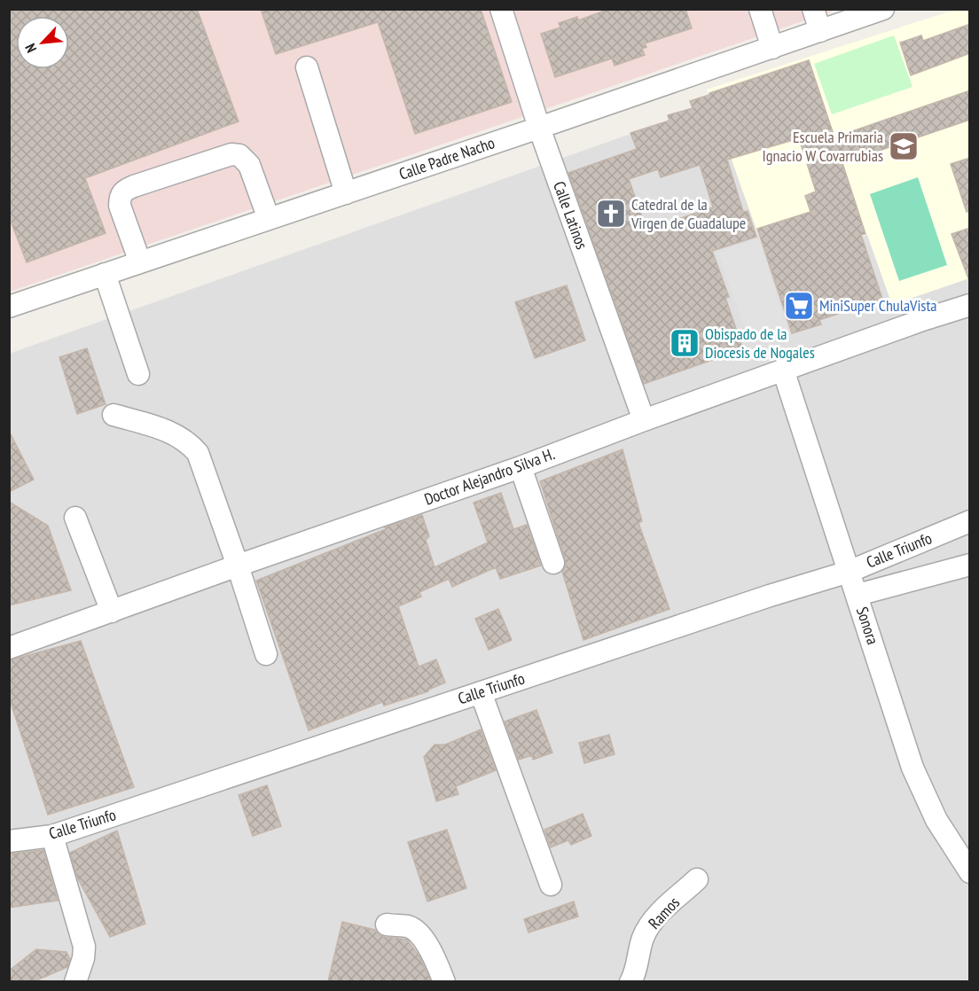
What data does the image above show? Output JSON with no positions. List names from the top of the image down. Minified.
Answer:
{"streets":{"street":["Calle Padre Nacho","Calle Latinos","Doctor Alejandro Silva H.","Calle Triunfo","Sonora","Ramos"]},"crossings":[["Calle Padre Nacho","Calle Latinos"],["Calle Latinos","Doctor Alejandro Silva H."],["Doctor Alejandro Silva H.","Sonora"],["Calle Triunfo","Sonora"]],"places":{"school or university":["Escuela Primaria Ignacio W Covarrubias"],"church":["Catedral de la Virgen de Guadalupe"],"supermarket":["MiniSuper ChulaVista"],"building":["Obispado de la Diocesis de Nogales"]},"north":"bottom left"}
